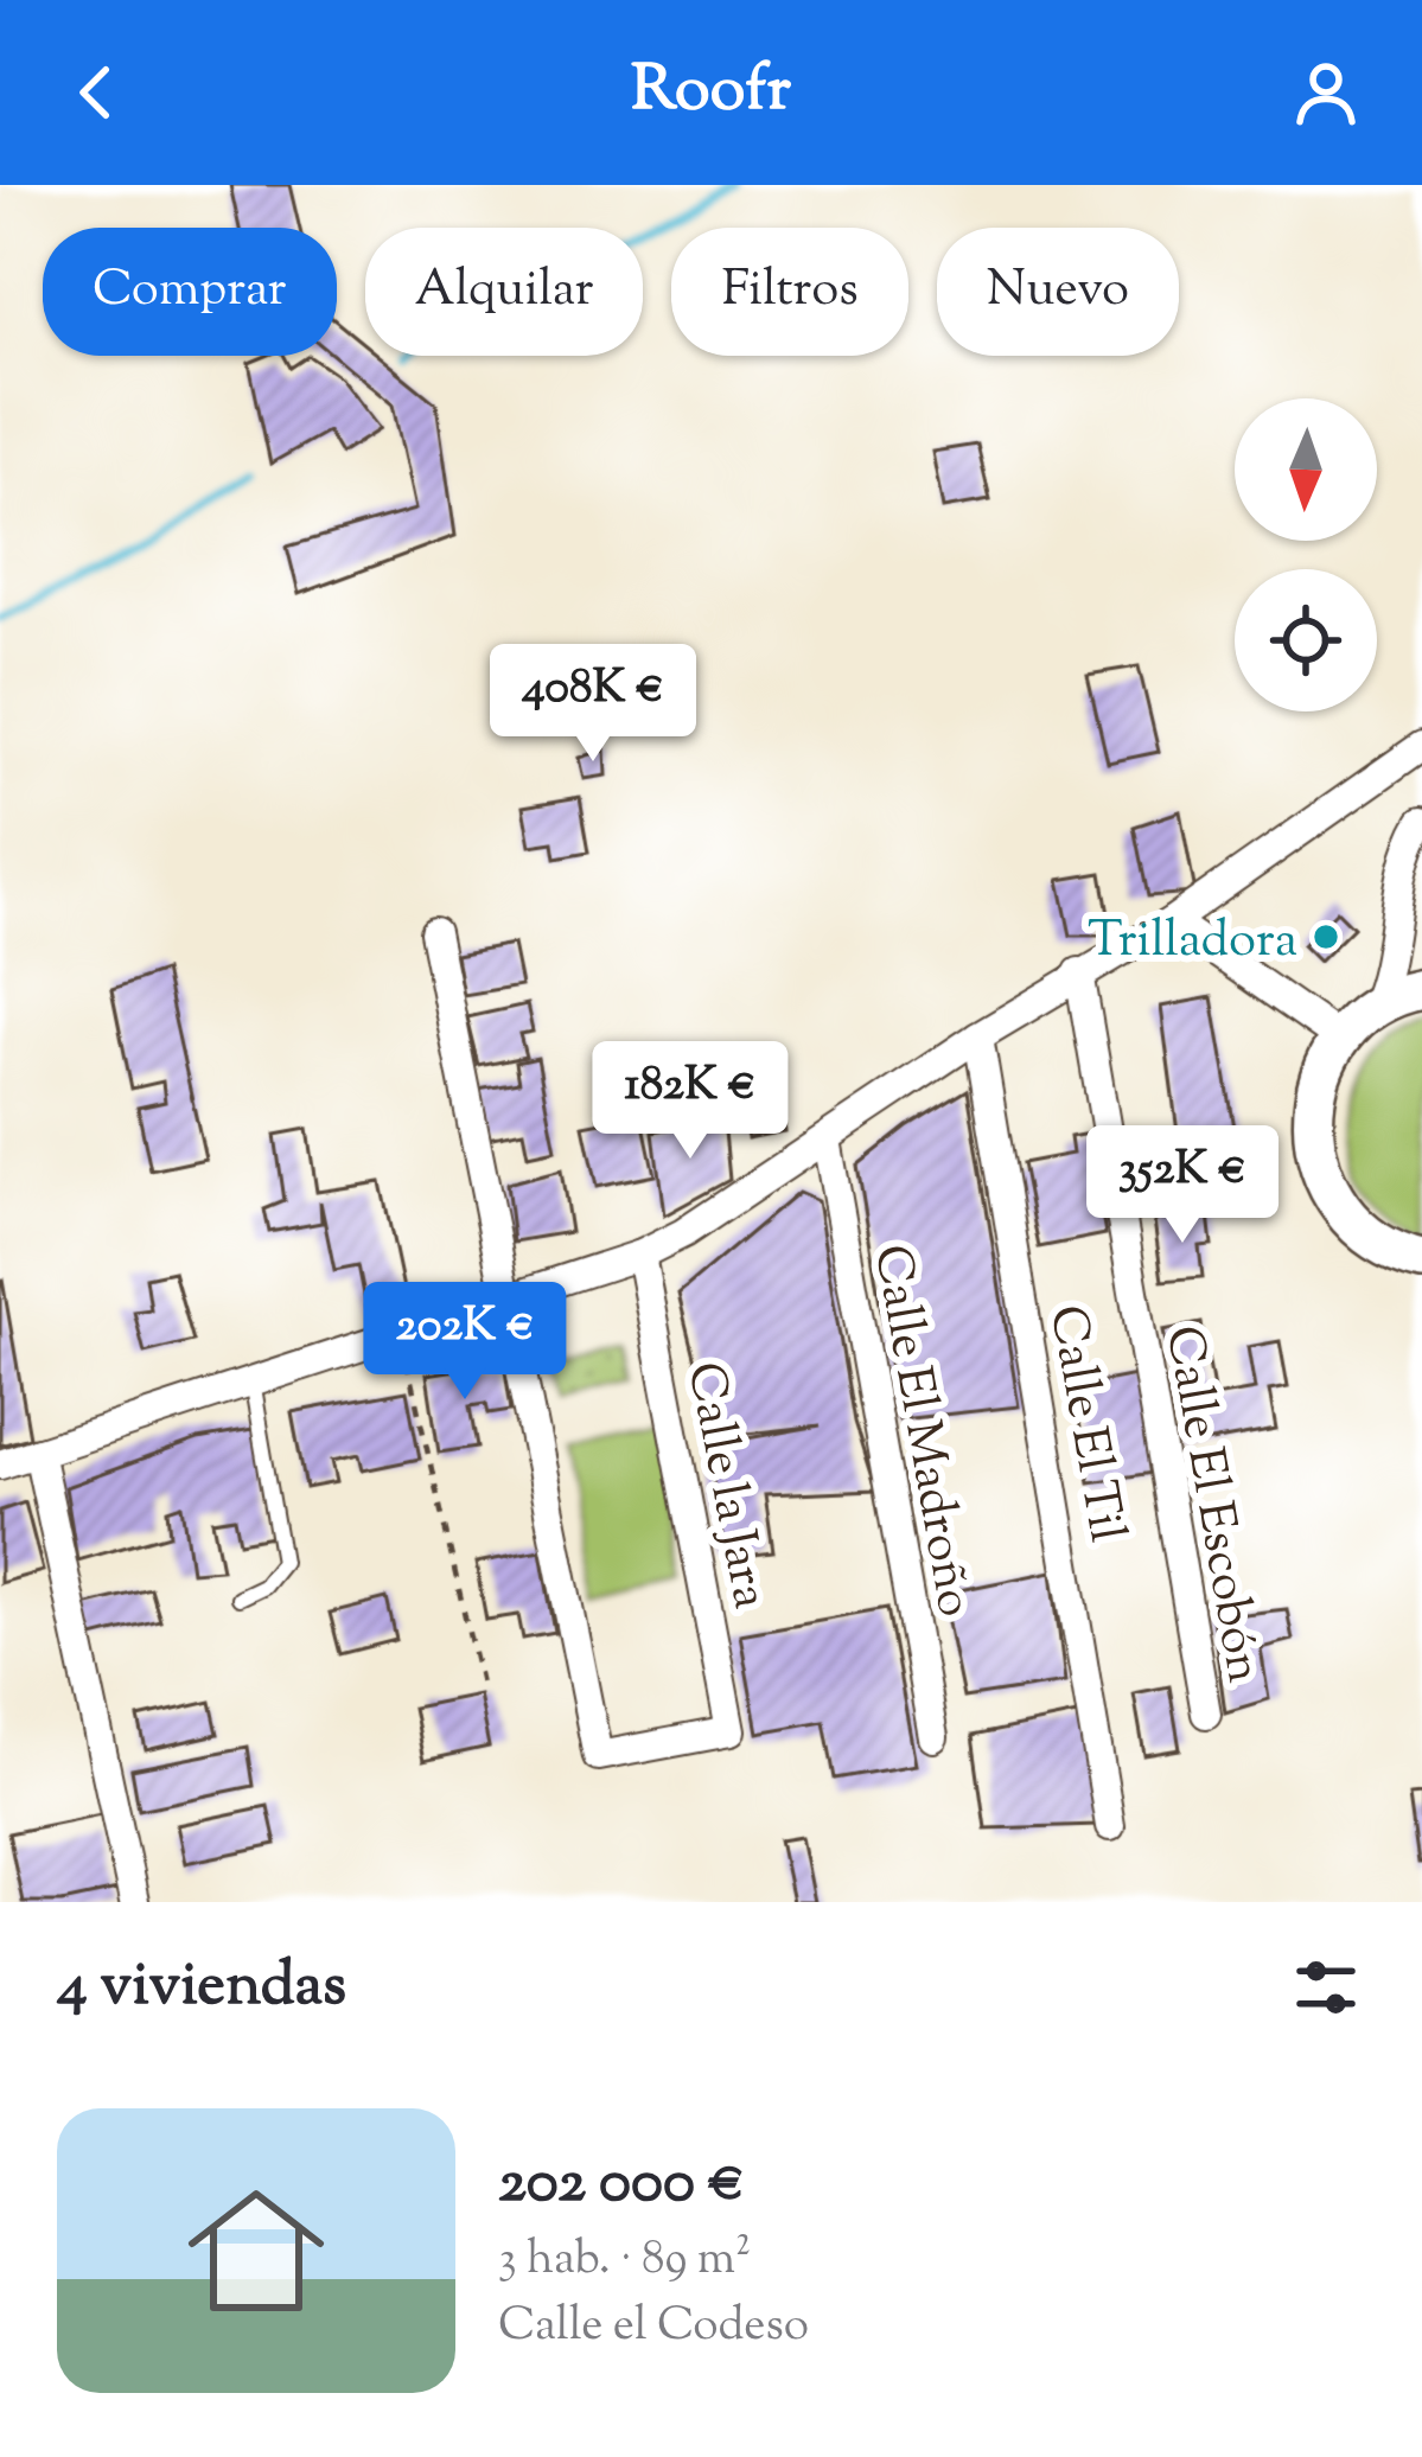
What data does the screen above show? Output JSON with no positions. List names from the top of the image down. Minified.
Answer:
{"streets":{"street":["Calle El Til","Calle El Madroño","Calle la Jara","Calle El Escobón"]},"places":["Trilladora"],"north":"bottom","page":{"header":"Roofr","chip":["Comprar","Alquilar","Filtros","Nuevo"],"price":["408K €","182K €","352K €","202K €"],"heading":"4 viviendas","list":[{"name":"202 000 €","note":"3 hab. · 89 m² · Calle el Codeso"}]}}
